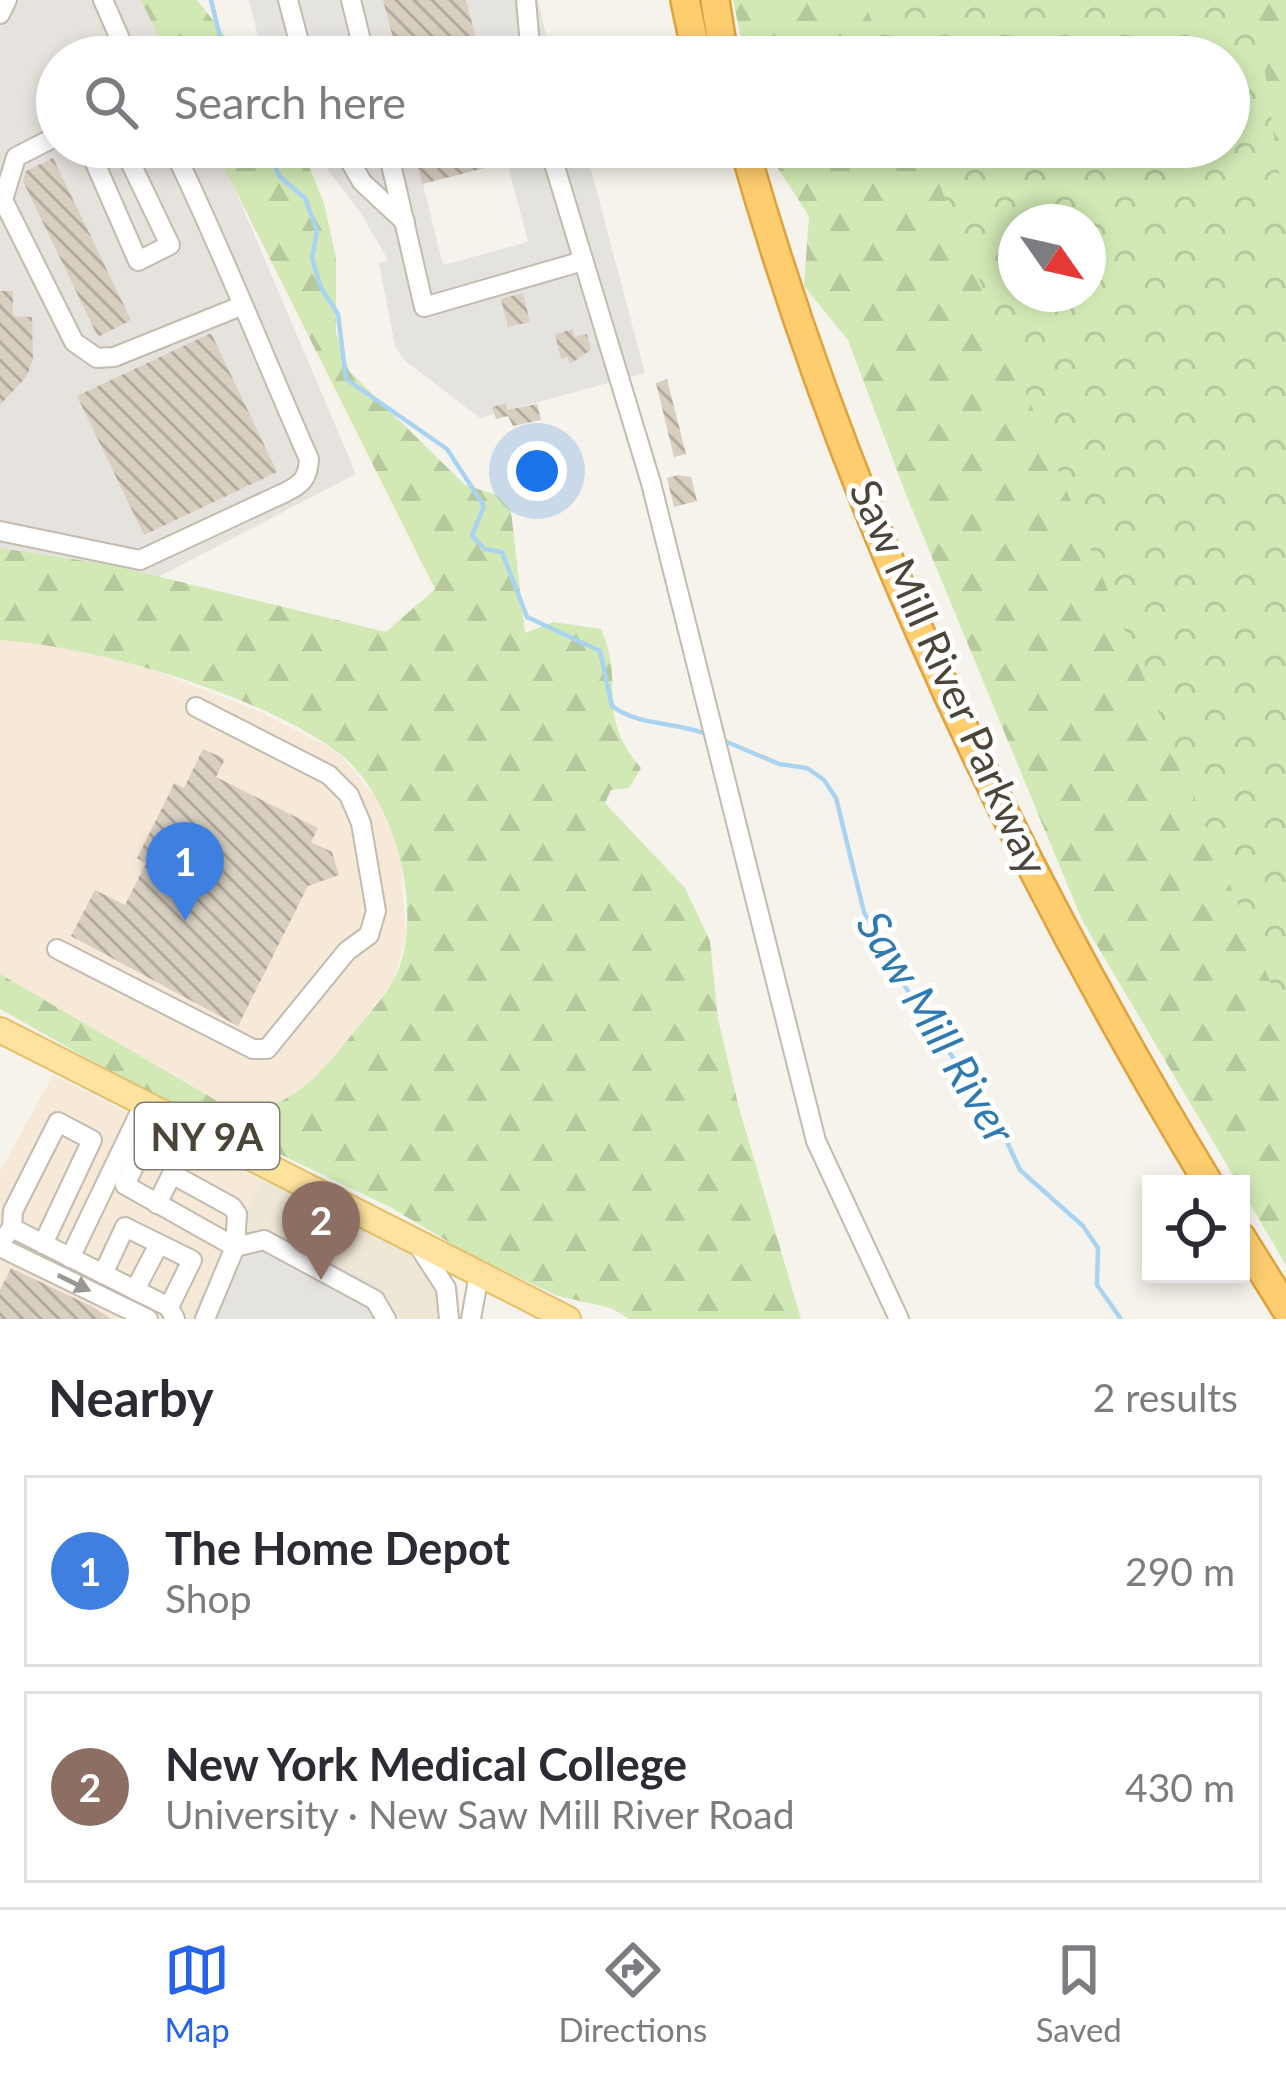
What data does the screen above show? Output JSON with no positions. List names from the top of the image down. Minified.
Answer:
{"streets":{"highway":["Saw Mill River Parkway"],"main road":["NY 9A"]},"water":["Saw Mill River"],"north":"bottom right","page":{"search":"Search here","pins":["1","2"],"heading":["Nearby","2 results"],"list":[{"mark":"1","name":"The Home Depot","note":"Shop","value":"290 m"},{"mark":"2","name":"New York Medical College","note":"University · New Saw Mill River Road","value":"430 m"}],"nav":["Map","Directions","Saved"]}}
